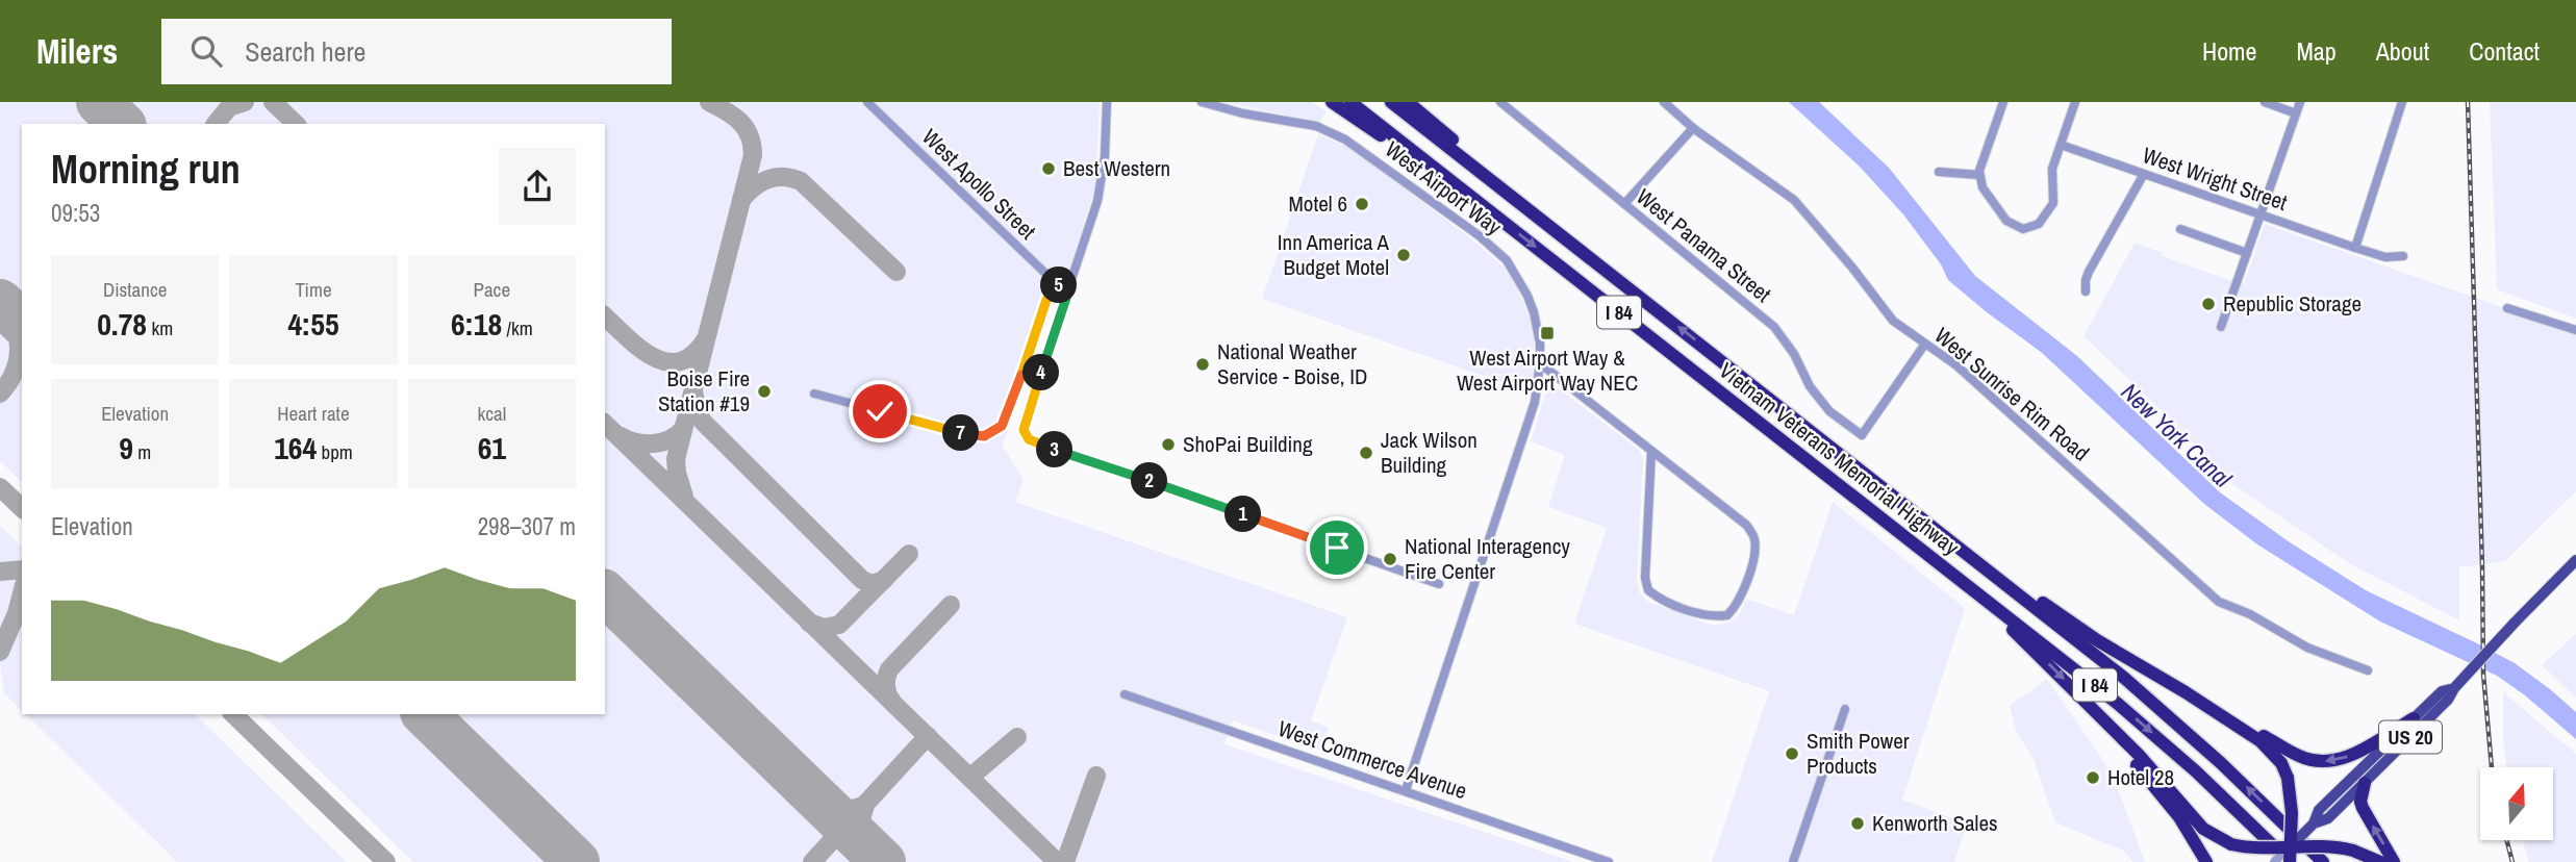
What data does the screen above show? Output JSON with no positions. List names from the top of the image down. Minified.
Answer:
{"streets":{"highway":["I 84","Vietnam Veterans Memorial Highway"],"main road":["US 20"],"street":["West Wright Street","West Apollo Street","West Airport Way","West Panama Street","West Sunrise Rim Road","West Commerce Avenue"]},"crossings":[["West Airport Way","West Commerce Avenue"],["West Panama Street","West Sunrise Rim Road"]],"water":["New York Canal"],"places":{"other":["Best Western","Motel 6","Inn America A Budget Motel","Republic Storage","National Weather Service - Boise, ID","Boise Fire Station #19","ShoPai Building","Jack Wilson Building","National Interagency Fire Center","Smith Power Products","Hotel 28","Kenworth Sales"],"transit":["West Airport Way & West Airport Way NEC"]},"north":"top","page":{"header":"Milers","search":"Search here","nav":["Home","Map","About","Contact"],"heading":["Morning run","09:53"],"stats":[["Distance","0.78 km"],["Time","4:55"],["Pace","6:18 /km"],["Elevation","9 m"],["Heart rate","164 bpm"],["kcal","61"]],"pins":["5","4","7","3","2","1"],"chart":["Elevation","298–307 m"]}}
